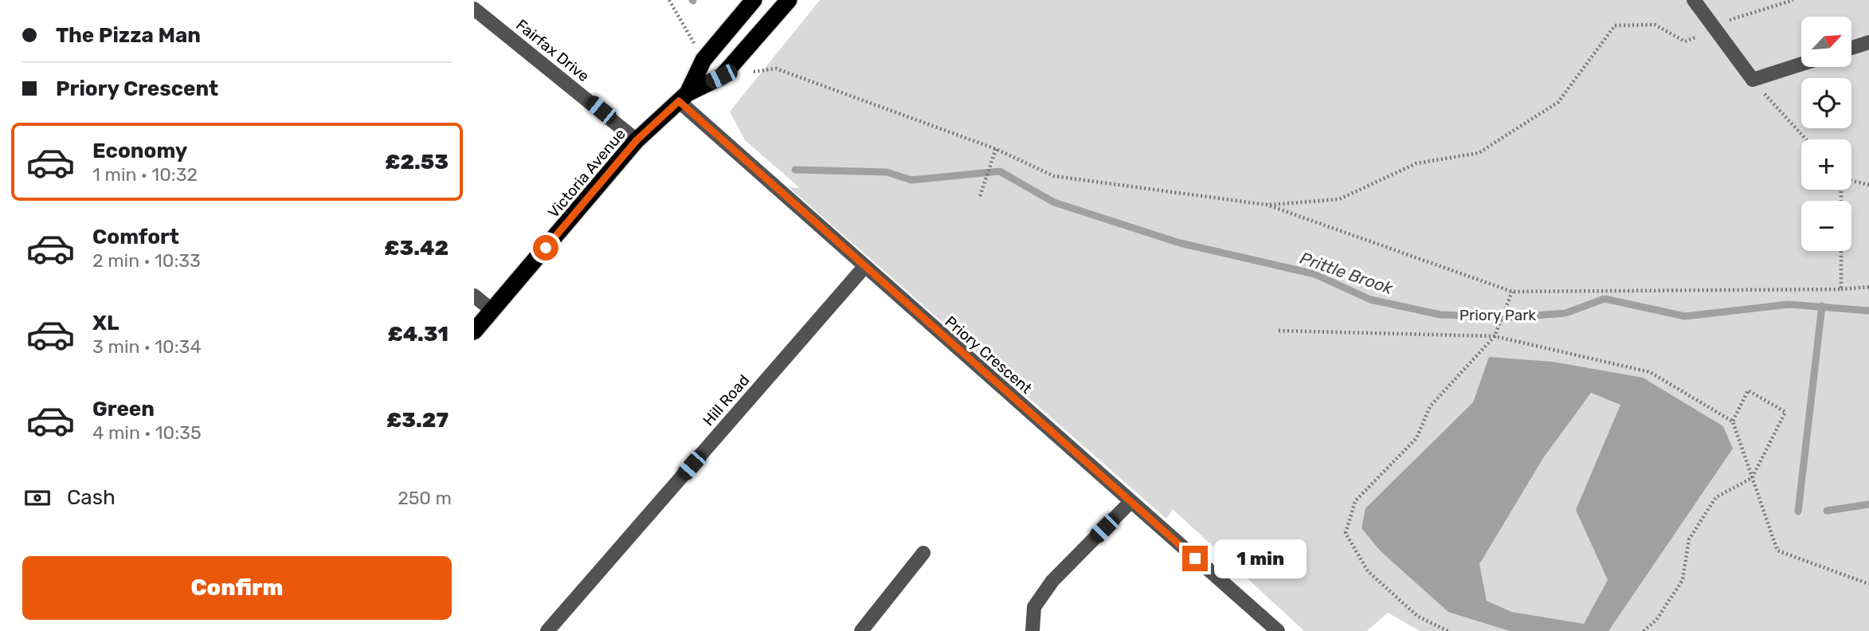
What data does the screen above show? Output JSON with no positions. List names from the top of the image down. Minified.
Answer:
{"streets":{"highway":["Victoria Avenue"],"street":["Fairfax Drive","Priory Crescent","Hill Road"]},"crossings":[["Fairfax Drive","Victoria Avenue"],["Victoria Avenue","Priory Crescent"],["Priory Crescent","Hill Road"]],"water":["Prittle Brook"],"parks":["Priory Park"],"north":"top right","page":{"banner":["The Pizza Man","Priory Crescent"],"map_buttons":["+","−"],"list":[{"name":"Economy","note":"1 min · 10:32","value":"£2.53"},{"name":"Comfort","note":"2 min · 10:33","value":"£3.42"},{"name":"XL","note":"3 min · 10:34","value":"£4.31"},{"name":"Green","note":"4 min · 10:35","value":"£3.27"}],"pay":["Cash","250 m"],"bubble":"1 min","buttons":"Confirm"}}
